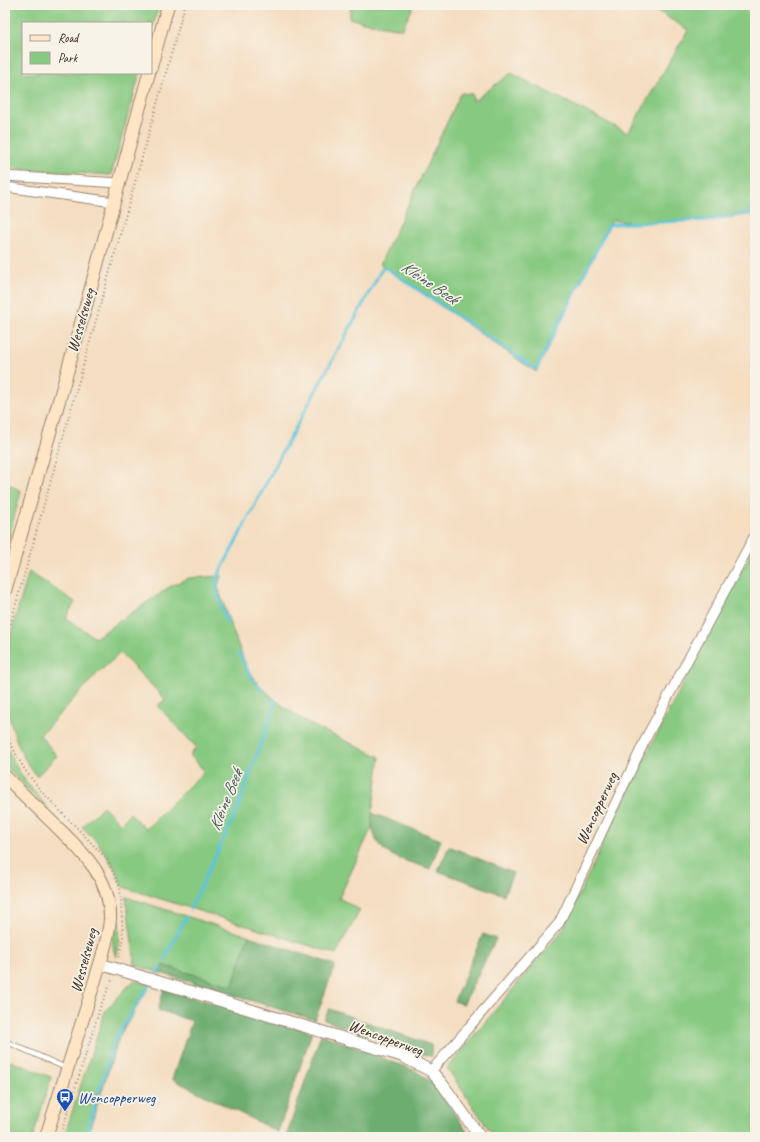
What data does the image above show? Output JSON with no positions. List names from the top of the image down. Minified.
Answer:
{"streets":{"main road":["Wesselseweg"],"street":["Wencopperweg"]},"crossings":[["Wesselseweg","Wencopperweg"]],"water":["Kleine Beek"],"places":{"bus stop":["Wencopperweg"]},"legend":["Road","Park"]}
